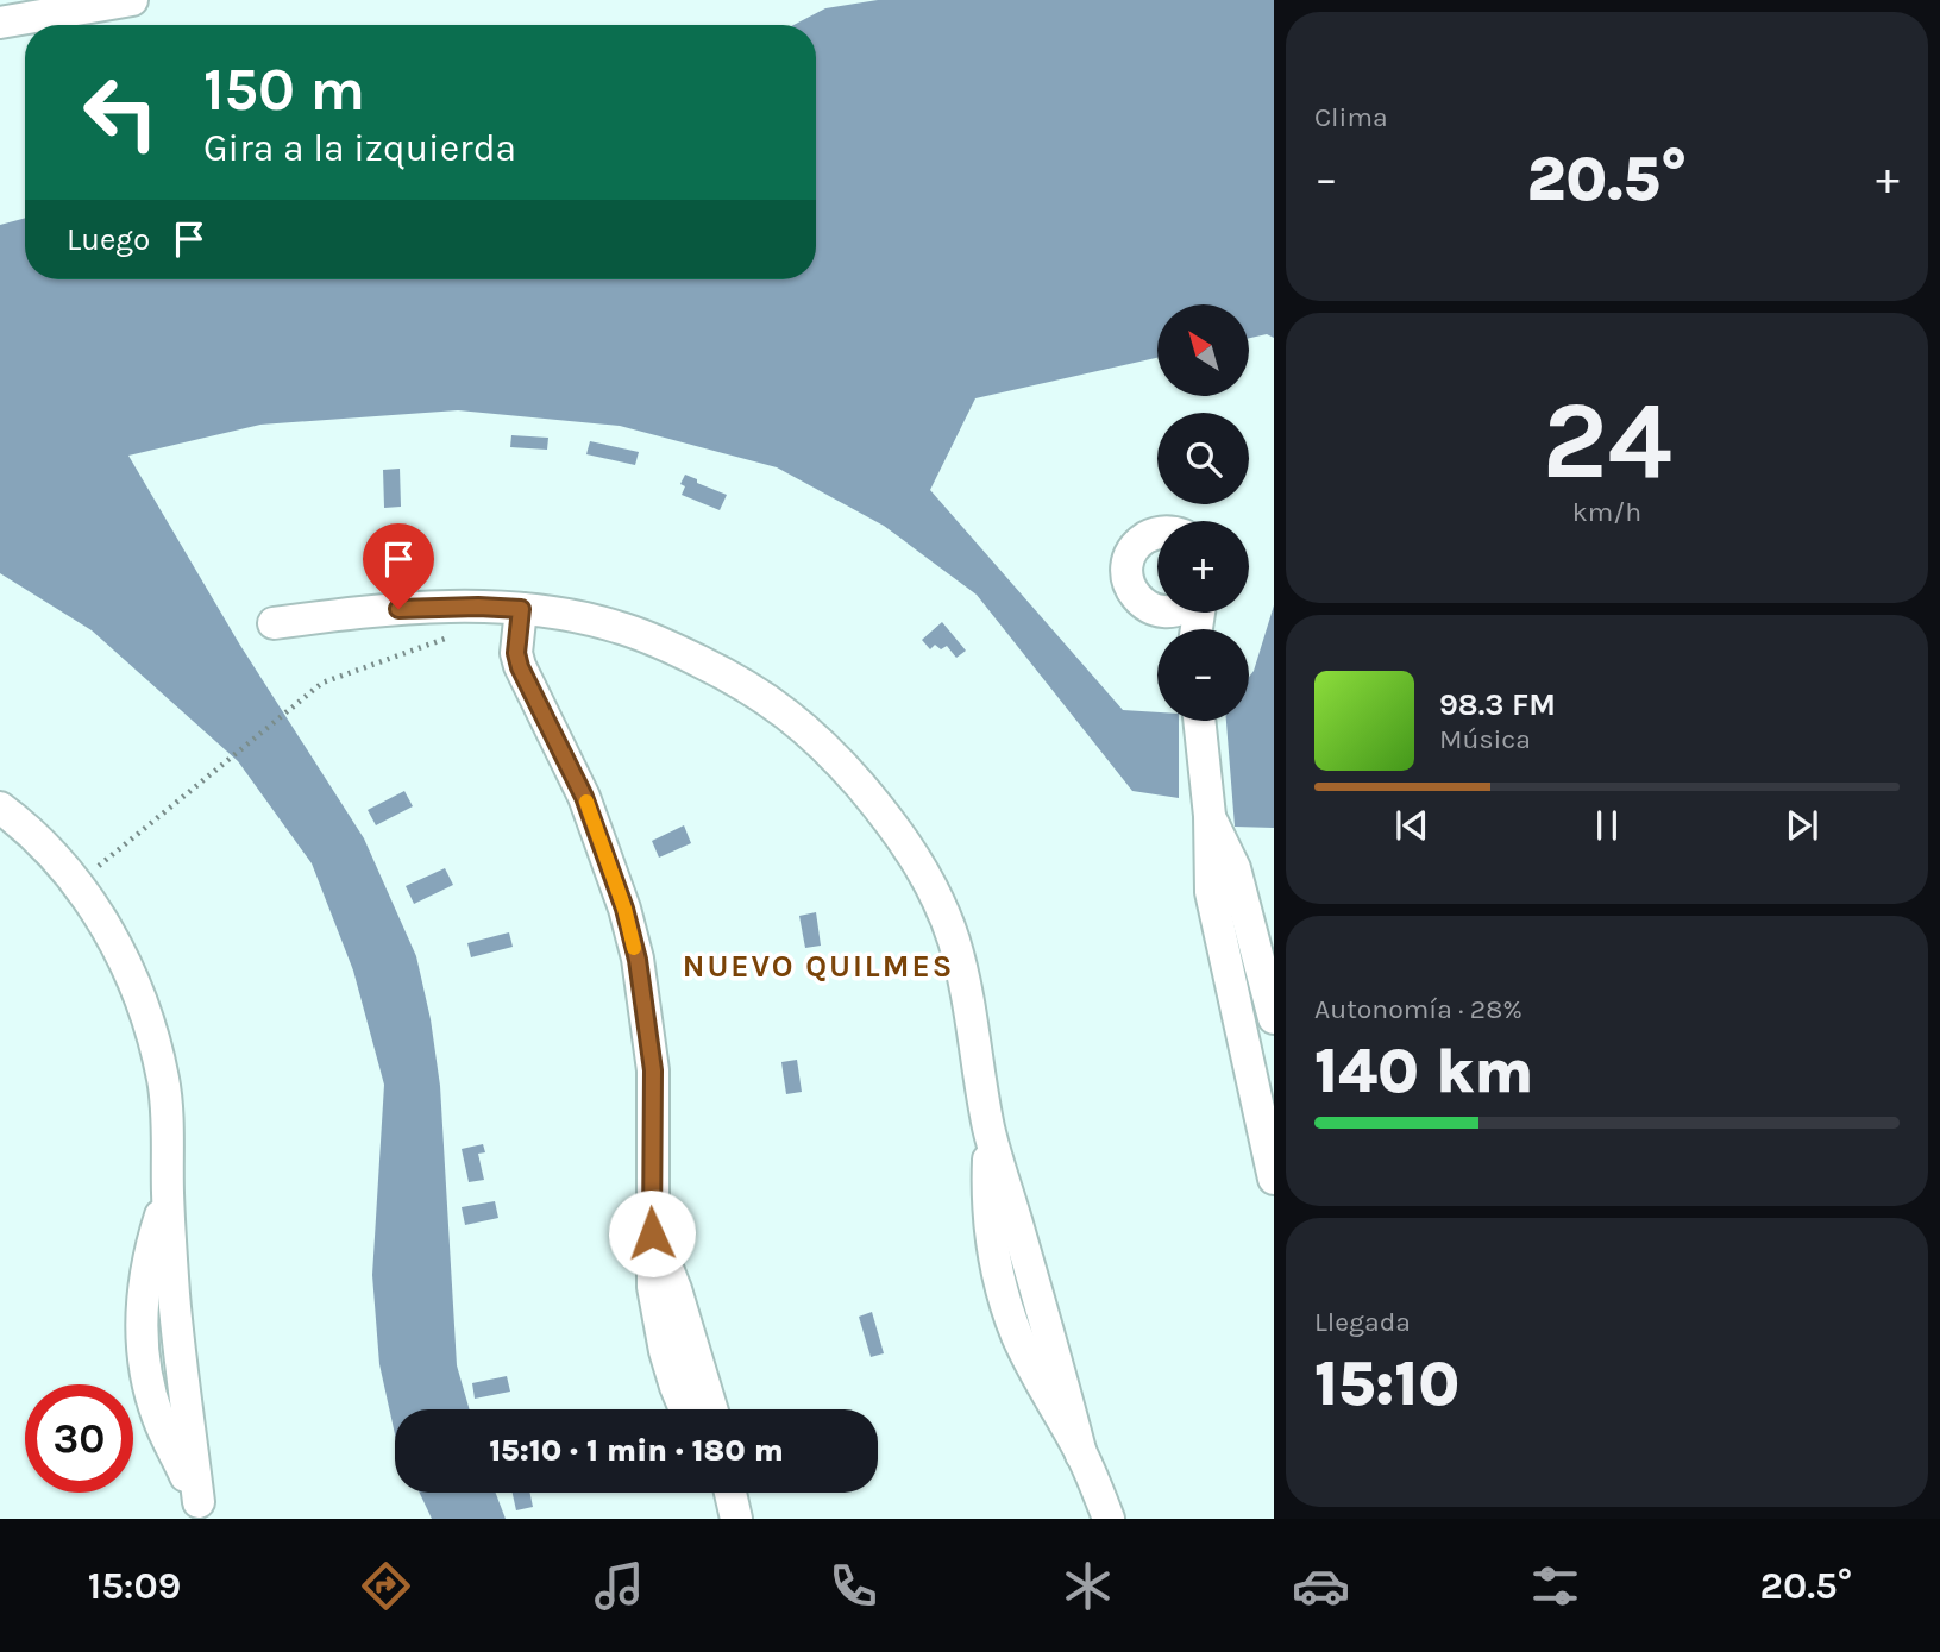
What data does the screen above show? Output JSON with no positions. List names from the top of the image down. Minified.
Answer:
{"districts":["NUEVO QUILMES"],"north":"top left","page":{"tile":["Clima",["24","km/h"],["Autonomía · 28%","140 km"],["Llegada","15:10"]],"turn":["150 m","Gira a la izquierda"],"heat":["−","20.5°","+"],"then":"Luego","map_buttons":["+","−"],"song":["98.3 FM","Música"],"limit":"30","trip":"15:10 · 1 min · 180 m","tabs":["15:09","20.5°"]}}
